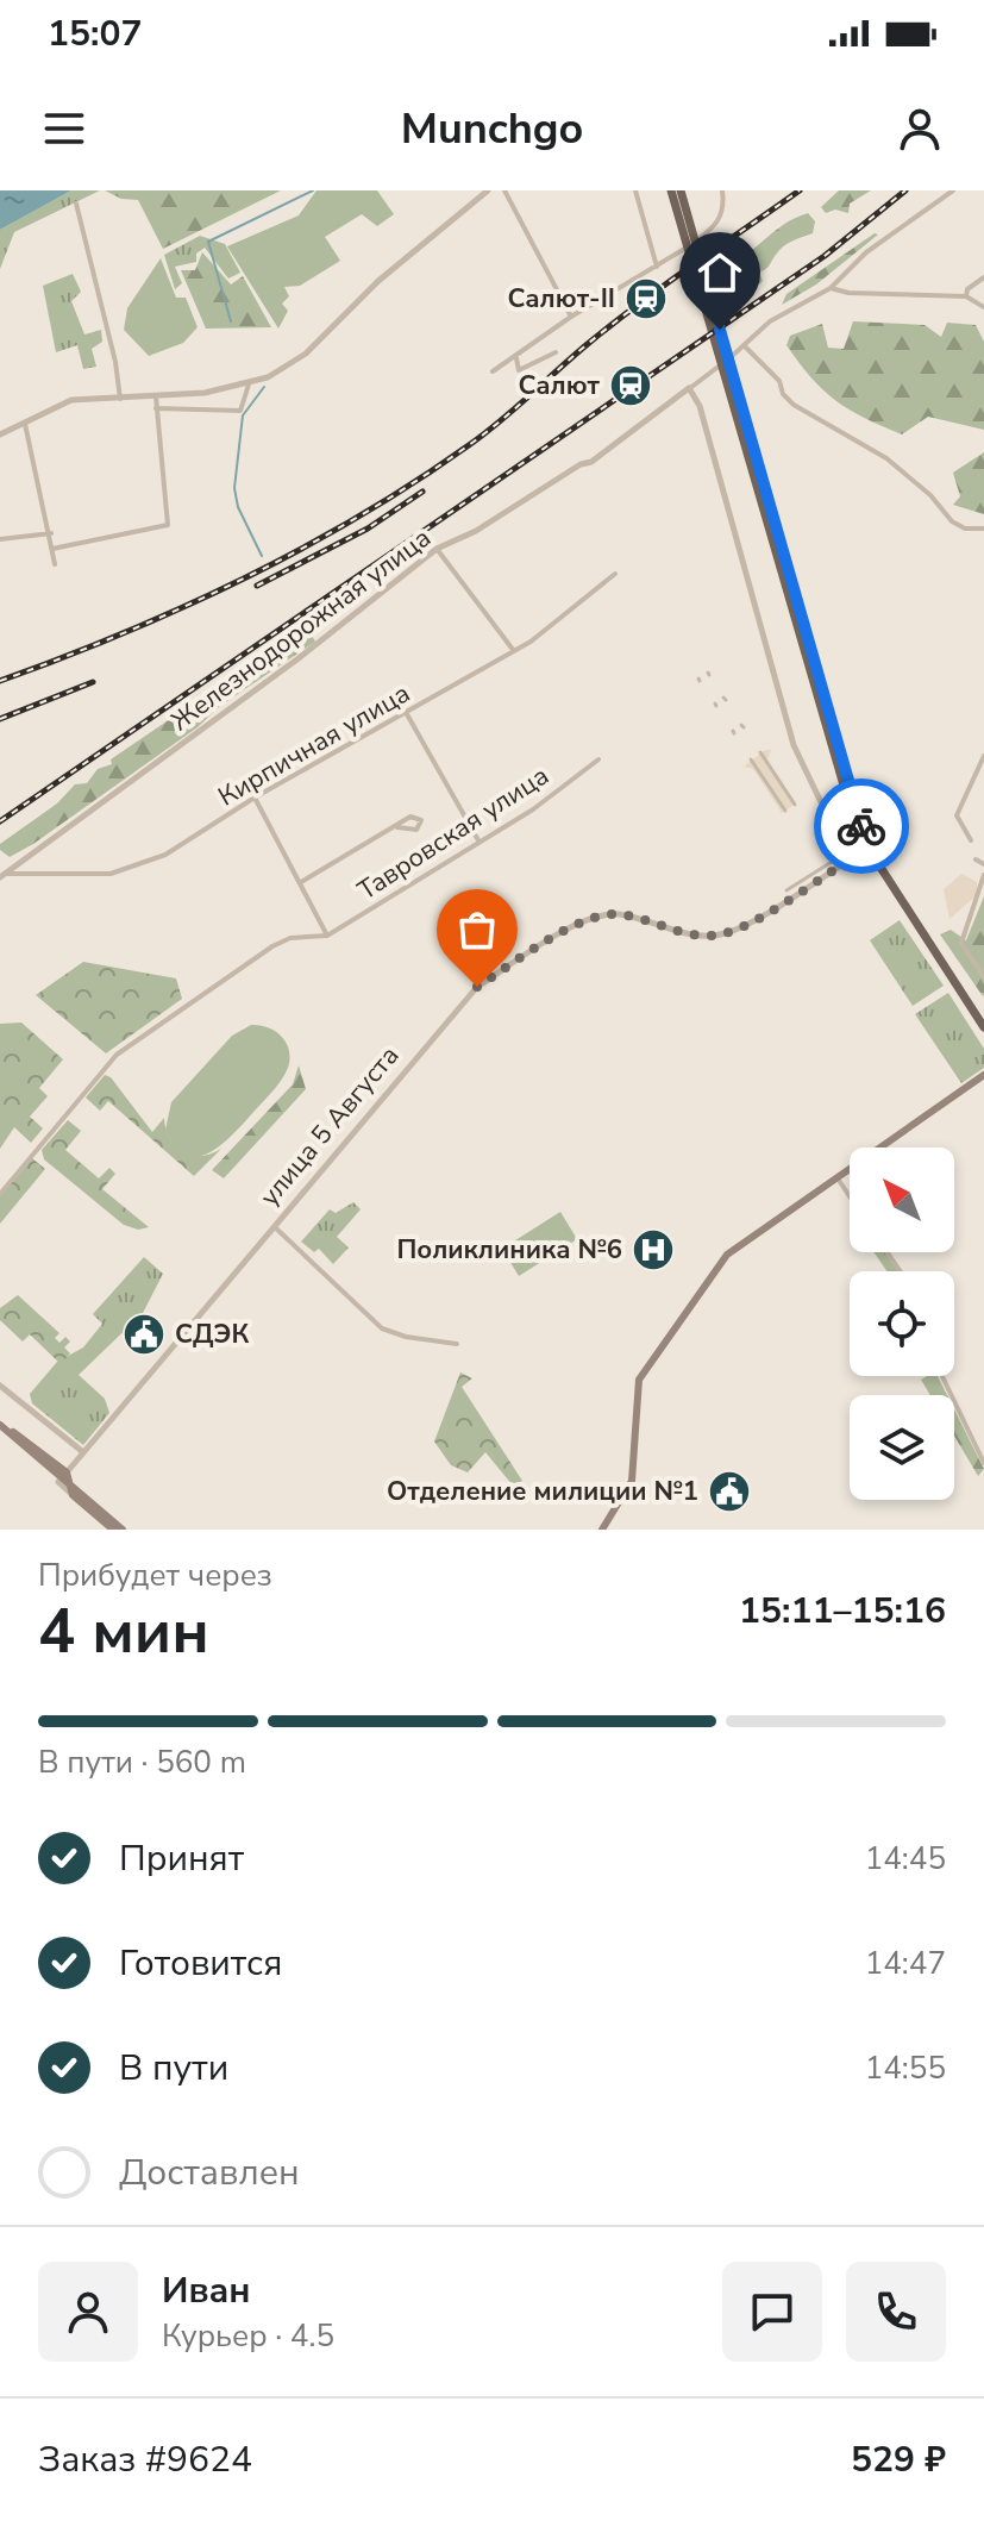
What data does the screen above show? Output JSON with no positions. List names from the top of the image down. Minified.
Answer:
{"streets":{"street":["Железнодорожная улица","Кирпичная улица","Тавровская улица","улица 5 Августа"]},"crossings":[["Железнодорожная улица","Кирпичная улица"]],"places":{"station":["Салют-II","Салют"],"hospital":["Поликлиника №6"],"public building":["СДЭК","Отделение милиции №1"]},"north":"top left","page":{"status":"15:07","header":"Munchgo","heading":["4 мин","Прибудет через","15:11–15:16"],"panel":["Иван","Курьер · 4.5","Заказ #9624","529 ₽"],"bar":"В пути · 560 m","list":[["Принят","14:45"],["Готовится","14:47"],["В пути","14:55"],"Доставлен"]}}
